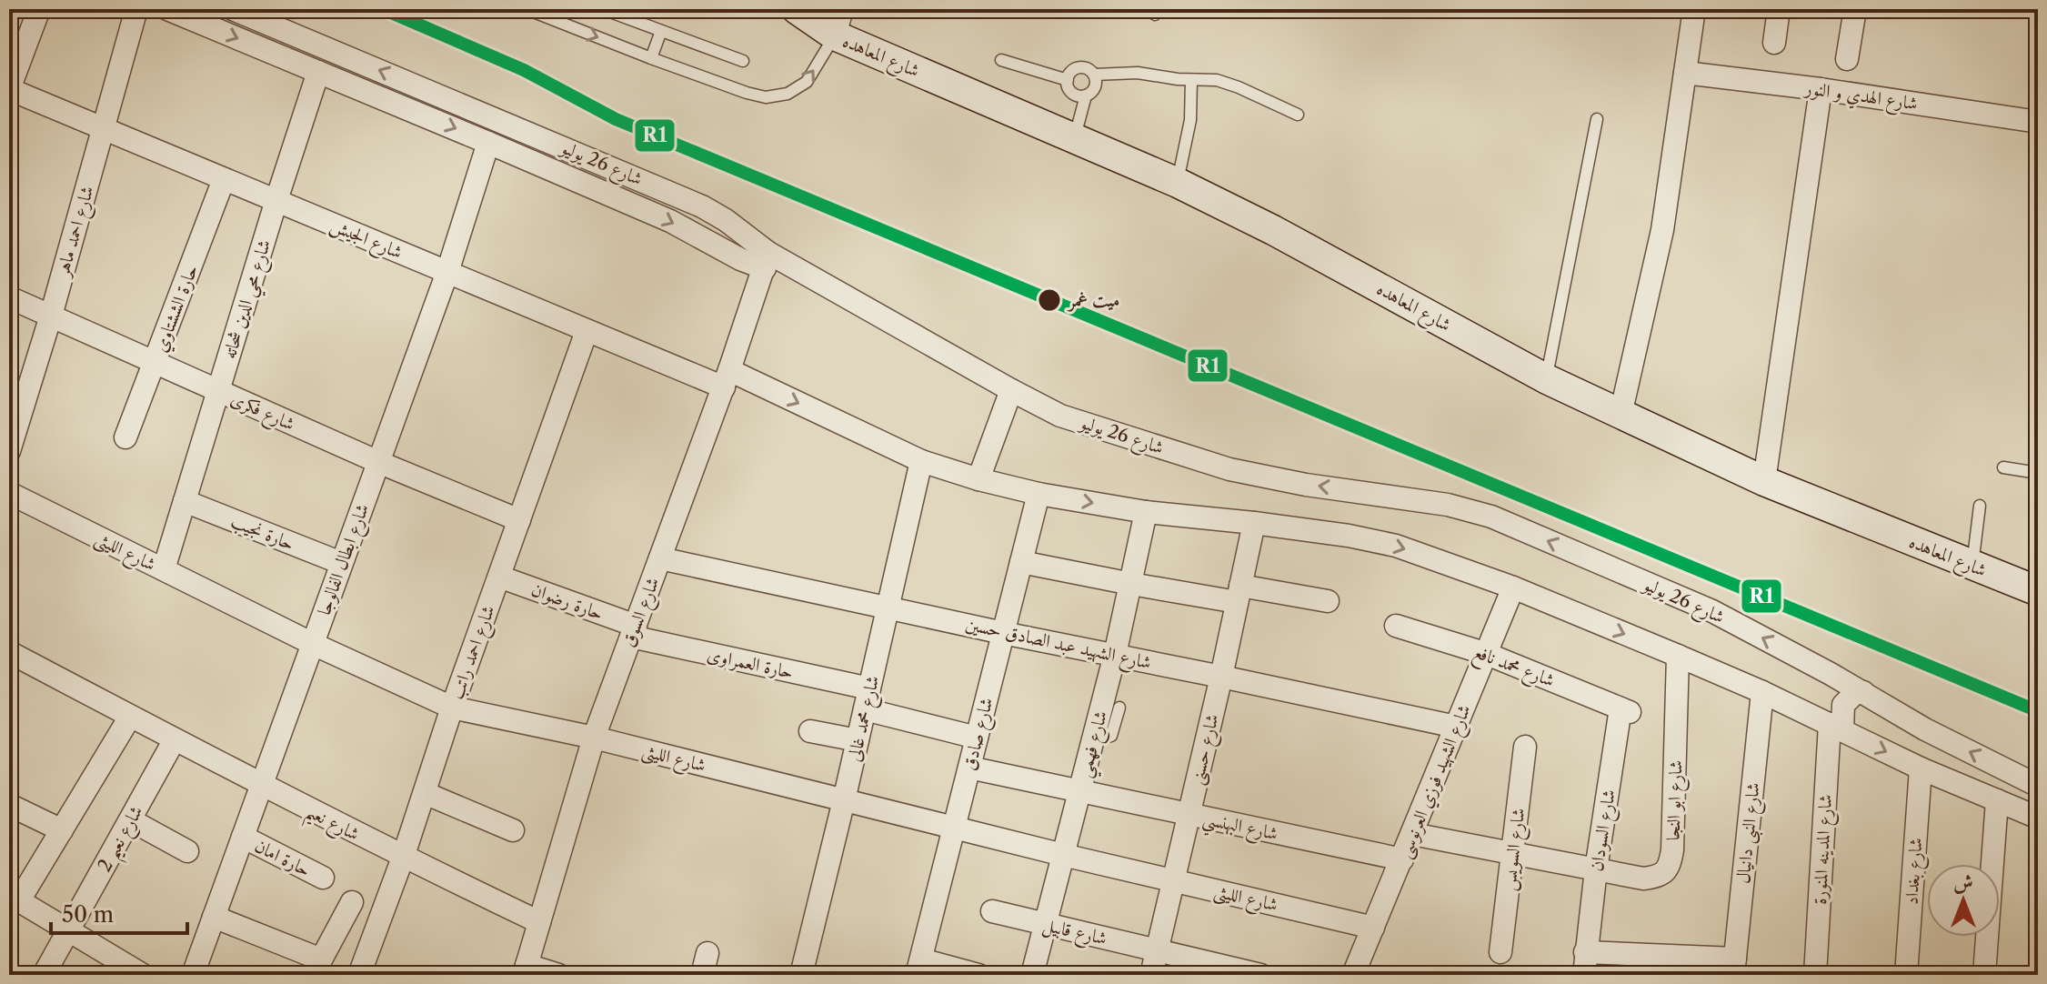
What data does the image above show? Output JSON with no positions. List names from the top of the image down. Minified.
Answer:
{"streets":{"main road":["شارع المعاهده"],"street":["شارع الهدي و النور","شارع 26 يوليو","شارع احمد ماهر","شارع الجيش","شارع محي الدين شحاته","حارة الششتاوي","شارع فكرى","حارة نجيب","شارع الليثى","شارع ابطال الفالوجا","حارة رضوان","شارع السوق","شارع الشهيد عبد الصادق حسين","شارع احمد راتب","حارة العمراوى","شارع محمد نافع","شارع محمد غالى","شارع صادق","شارع فهمي","شارع حسنى","شارع الشهيد فوزي العرنوسى","شارع ابو النجا","شارع نعيم","شارع البهنسي","شارع السودان","شارع النبى دانيال","شارع نعيم 2","شارع السويس","شارع المدينه المنورة","حارة امان","شارع بغداد","شارع قابيل"]},"crossings":[["شارع 26 يوليو","شارع محي الدين شحاته"],["شارع 26 يوليو","شارع ابطال الفالوجا"],["شارع 26 يوليو","شارع السوق"],["شارع 26 يوليو","شارع المدينه المنورة"],["شارع احمد ماهر","شارع الجيش"],["شارع احمد ماهر","شارع فكرى"],["شارع الجيش","شارع محي الدين شحاته"],["شارع الجيش","حارة الششتاوي"],["شارع الجيش","شارع ابطال الفالوجا"],["شارع الجيش","شارع السوق"],["شارع الجيش","شارع احمد راتب"],["شارع محي الدين شحاته","شارع فكرى"],["شارع محي الدين شحاته","حارة نجيب"],["شارع محي الدين شحاته","شارع الليثى"],["حارة الششتاوي","شارع فكرى"],["شارع فكرى","شارع ابطال الفالوجا"],["شارع فكرى","شارع احمد راتب"],["حارة نجيب","شارع ابطال الفالوجا"],["شارع الليثى","شارع ابطال الفالوجا"],["شارع الليثى","شارع السوق"],["شارع الليثى","شارع احمد راتب"],["شارع الليثى","شارع محمد غالى"],["شارع الليثى","شارع صادق"],["شارع الليثى","شارع فهمي"],["شارع الليثى","شارع حسنى"],["شارع الليثى","شارع الشهيد فوزي العرنوسى"],["شارع ابطال الفالوجا","شارع نعيم"],["شارع ابطال الفالوجا","حارة امان"],["حارة رضوان","شارع السوق"],["حارة رضوان","شارع احمد راتب"],["حارة رضوان","حارة العمراوى"],["شارع السوق","شارع الشهيد عبد الصادق حسين"],["شارع السوق","حارة العمراوى"],["شارع السوق","شارع نعيم"],["شارع الشهيد عبد الصادق حسين","شارع محمد غالى"],["شارع الشهيد عبد الصادق حسين","شارع صادق"],["شارع الشهيد عبد الصادق حسين","شارع فهمي"],["شارع الشهيد عبد الصادق حسين","شارع حسنى"],["شارع الشهيد عبد الصادق حسين","شارع الشهيد فوزي العرنوسى"],["شارع احمد راتب","شارع نعيم"],["حارة العمراوى","شارع محمد غالى"],["حارة العمراوى","شارع صادق"],["شارع محمد نافع","شارع الشهيد فوزي العرنوسى"],["شارع محمد نافع","شارع السودان"],["شارع صادق","شارع البهنسي"],["شارع فهمي","شارع البهنسي"],["شارع فهمي","شارع قابيل"],["شارع حسنى","شارع البهنسي"],["شارع حسنى","شارع قابيل"],["شارع الشهيد فوزي العرنوسى","شارع البهنسي"],["شارع ابو النجا","شارع السودان"],["شارع نعيم","شارع نعيم 2"]],"places":["ميت غمر"],"lines":["transit line R1"],"scale_bar":"50 m","north":"top"}
